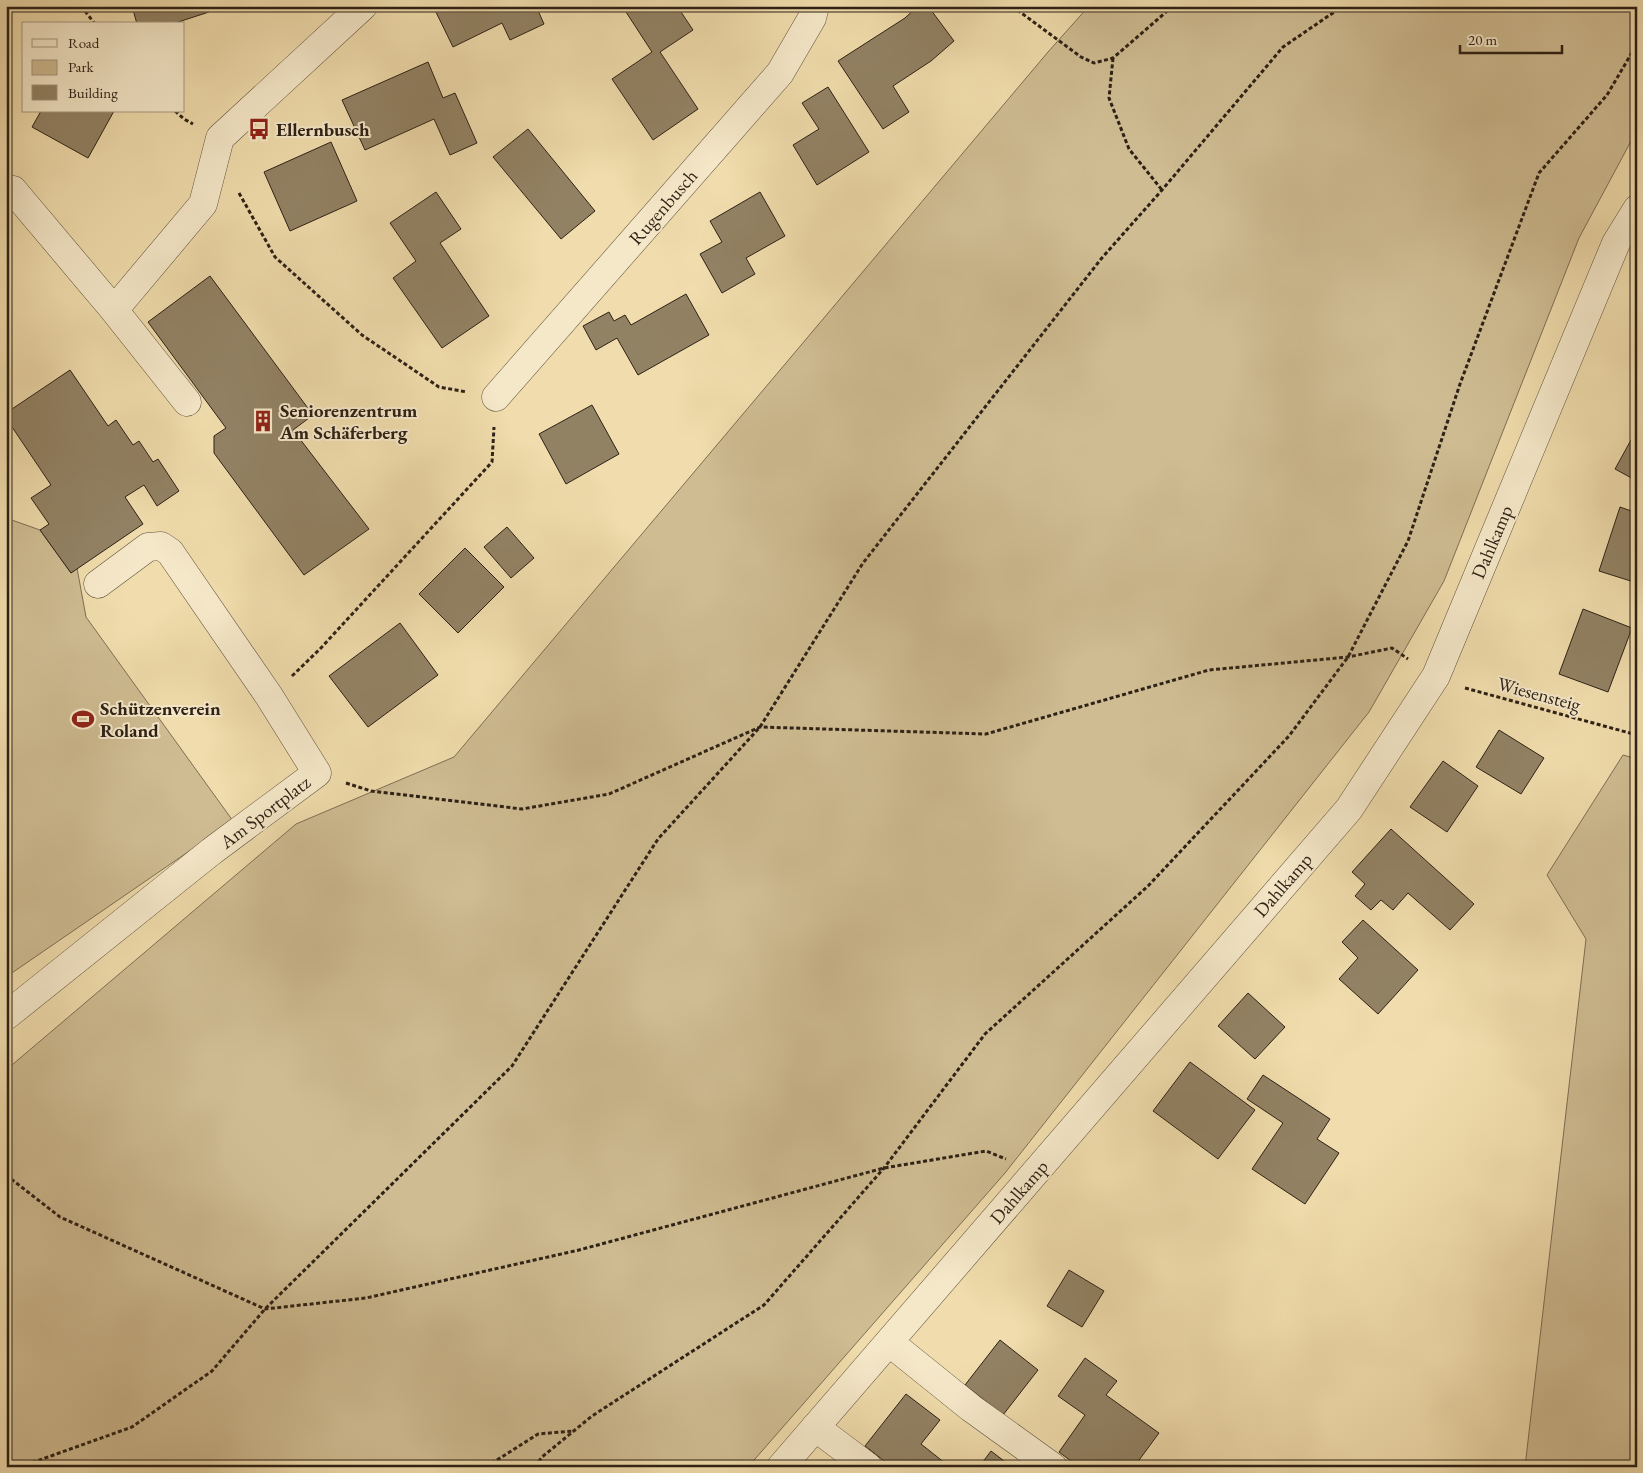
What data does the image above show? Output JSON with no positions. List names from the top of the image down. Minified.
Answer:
{"streets":{"street":["Rugenbusch","Dahlkamp","Am Sportplatz"],"path":["Wiesensteig"]},"crossings":[["Dahlkamp","Wiesensteig"]],"places":{"bus stop":["Ellernbusch"],"building":["Seniorenzentrum Am Schäferberg"],"sports":["Schützenverein Roland"]},"legend":["Road","Park","Building"],"scale_bar":"20 m"}
